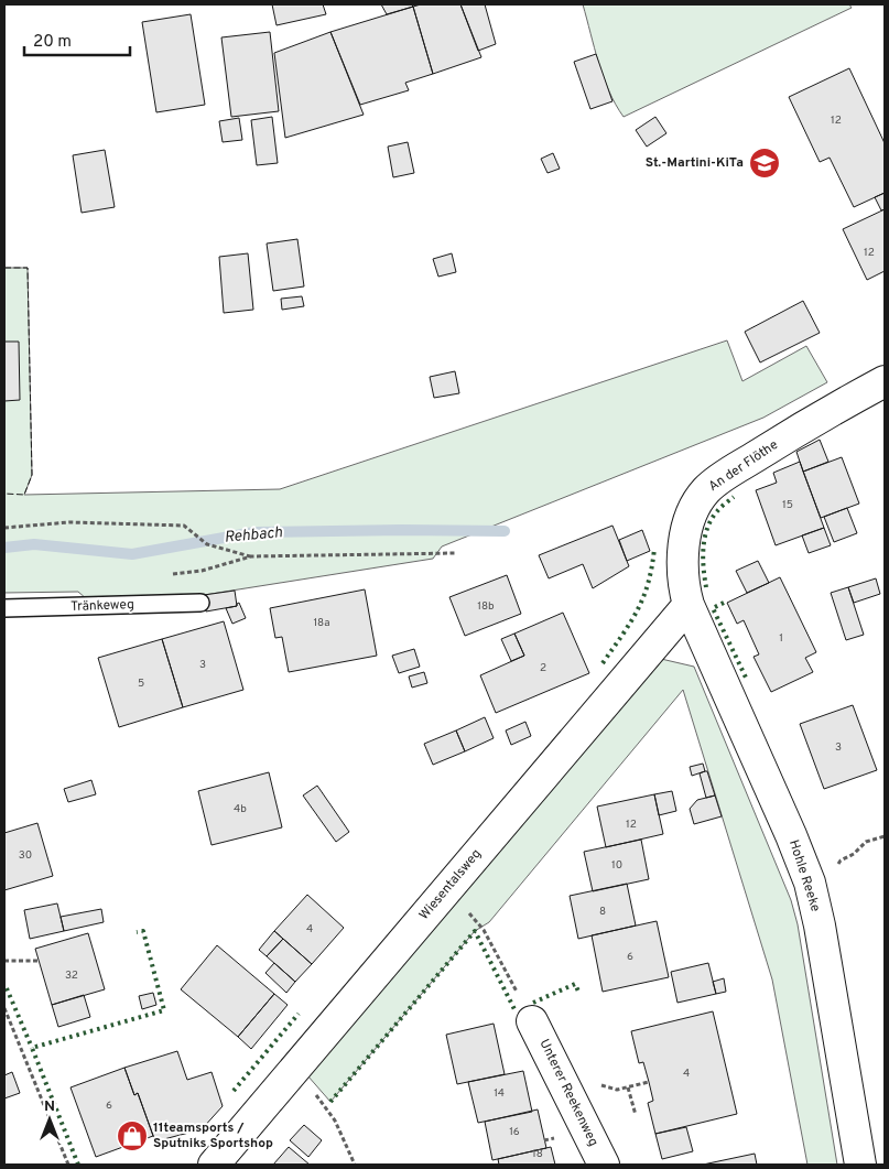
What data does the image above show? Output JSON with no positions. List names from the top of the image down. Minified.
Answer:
{"streets":{"street":["An der Flöthe","Hohle Reeke","Wiesentalsweg","Unterer Reekenweg"],"lane":["Tränkeweg"]},"crossings":[["An der Flöthe","Hohle Reeke"],["An der Flöthe","Wiesentalsweg"],["Hohle Reeke","Wiesentalsweg"]],"water":["Rehbach"],"places":{"school or university":["St.-Martini-KiTa"],"shop":["11teamsports / Sputniks Sportshop"]},"house_numbers":["12","12","15","18b","18a","1","3","2","5","3","4b","12","30","10","8","4","6","32","4","14","6","16","18"],"scale_bar":"20 m","north":"top"}
